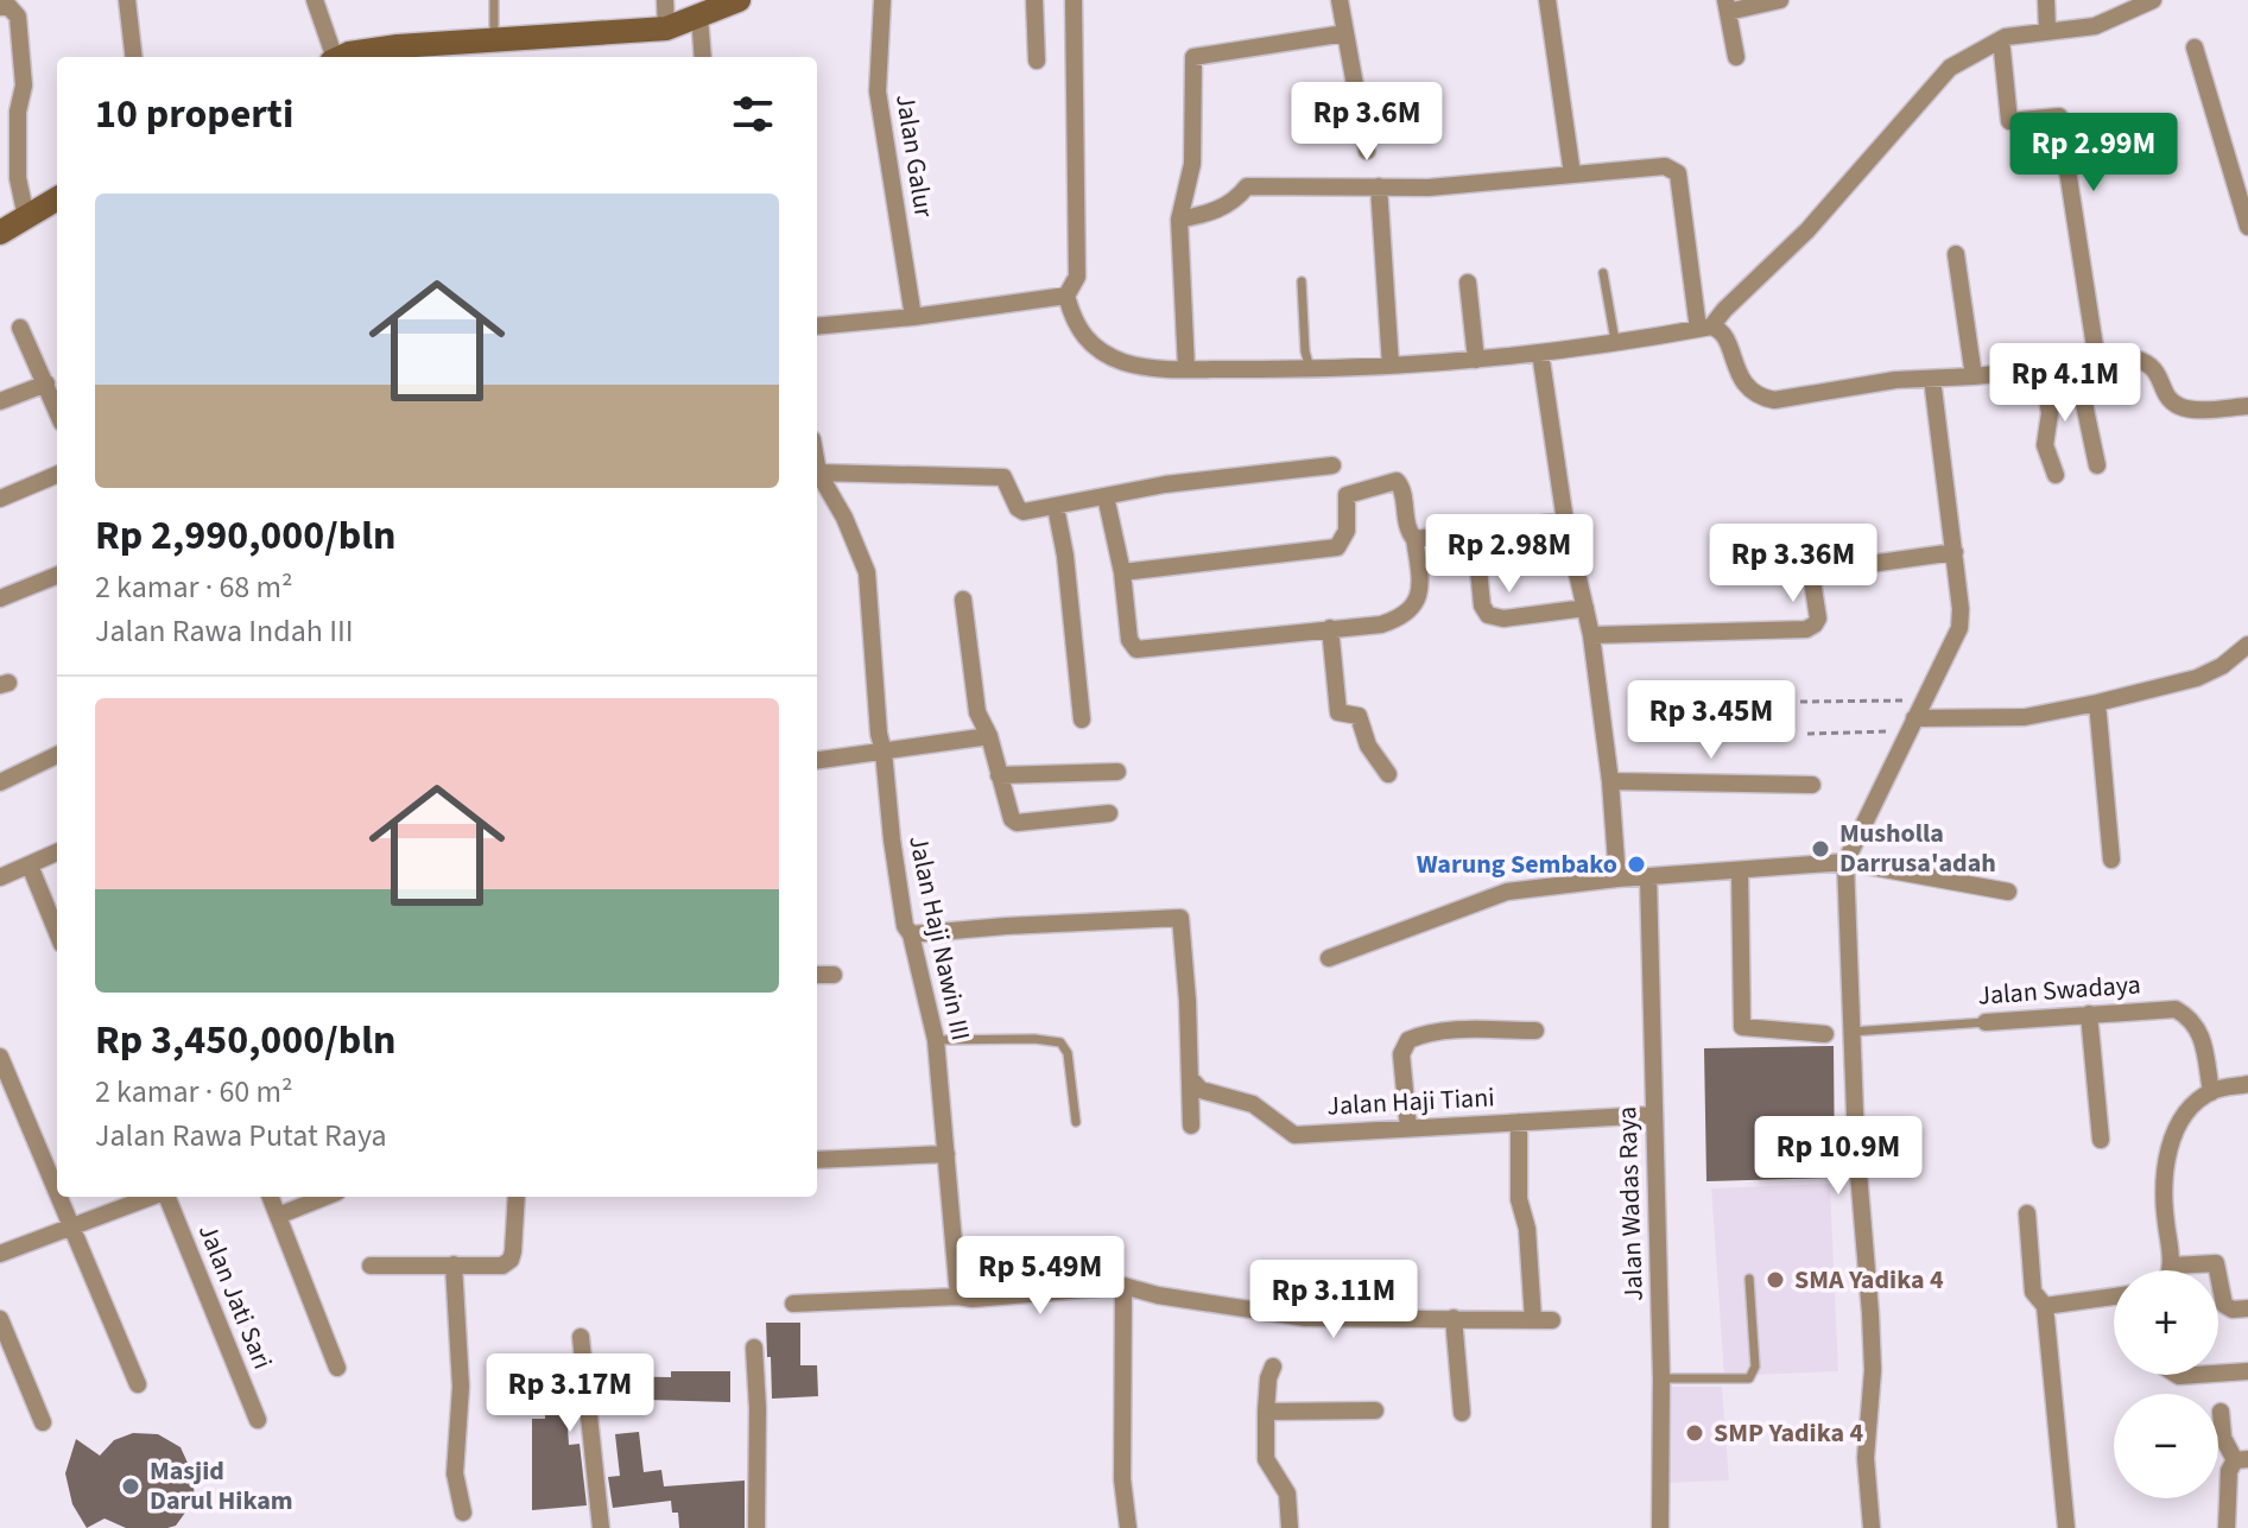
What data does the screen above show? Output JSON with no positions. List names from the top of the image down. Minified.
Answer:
{"streets":{"street":["Jalan Galur","Jalan Haji Nawin III","Jalan Swadaya","Jalan Haji Tiani","Jalan Wadas Raya","Jalan Jati Sari"]},"crossings":[["Jalan Haji Tiani","Jalan Wadas Raya"]],"places":["Musholla Darrusa'adah","Warung Sembako","SMA Yadika 4","SMP Yadika 4","Masjid Darul Hikam"],"page":{"heading":"10 properti","price":["Rp 3.6M","Rp 2.99M","Rp 4.1M","Rp 2.98M","Rp 3.36M","Rp 3.45M","Rp 10.9M","Rp 5.49M","Rp 3.11M","Rp 3.17M"],"list":[{"name":"Rp 2,990,000/bln","note":"2 kamar · 68 m² · Jalan Rawa Indah III"},{"name":"Rp 3,450,000/bln","note":"2 kamar · 60 m² · Jalan Rawa Putat Raya"}],"map_buttons":["+","−"]}}
